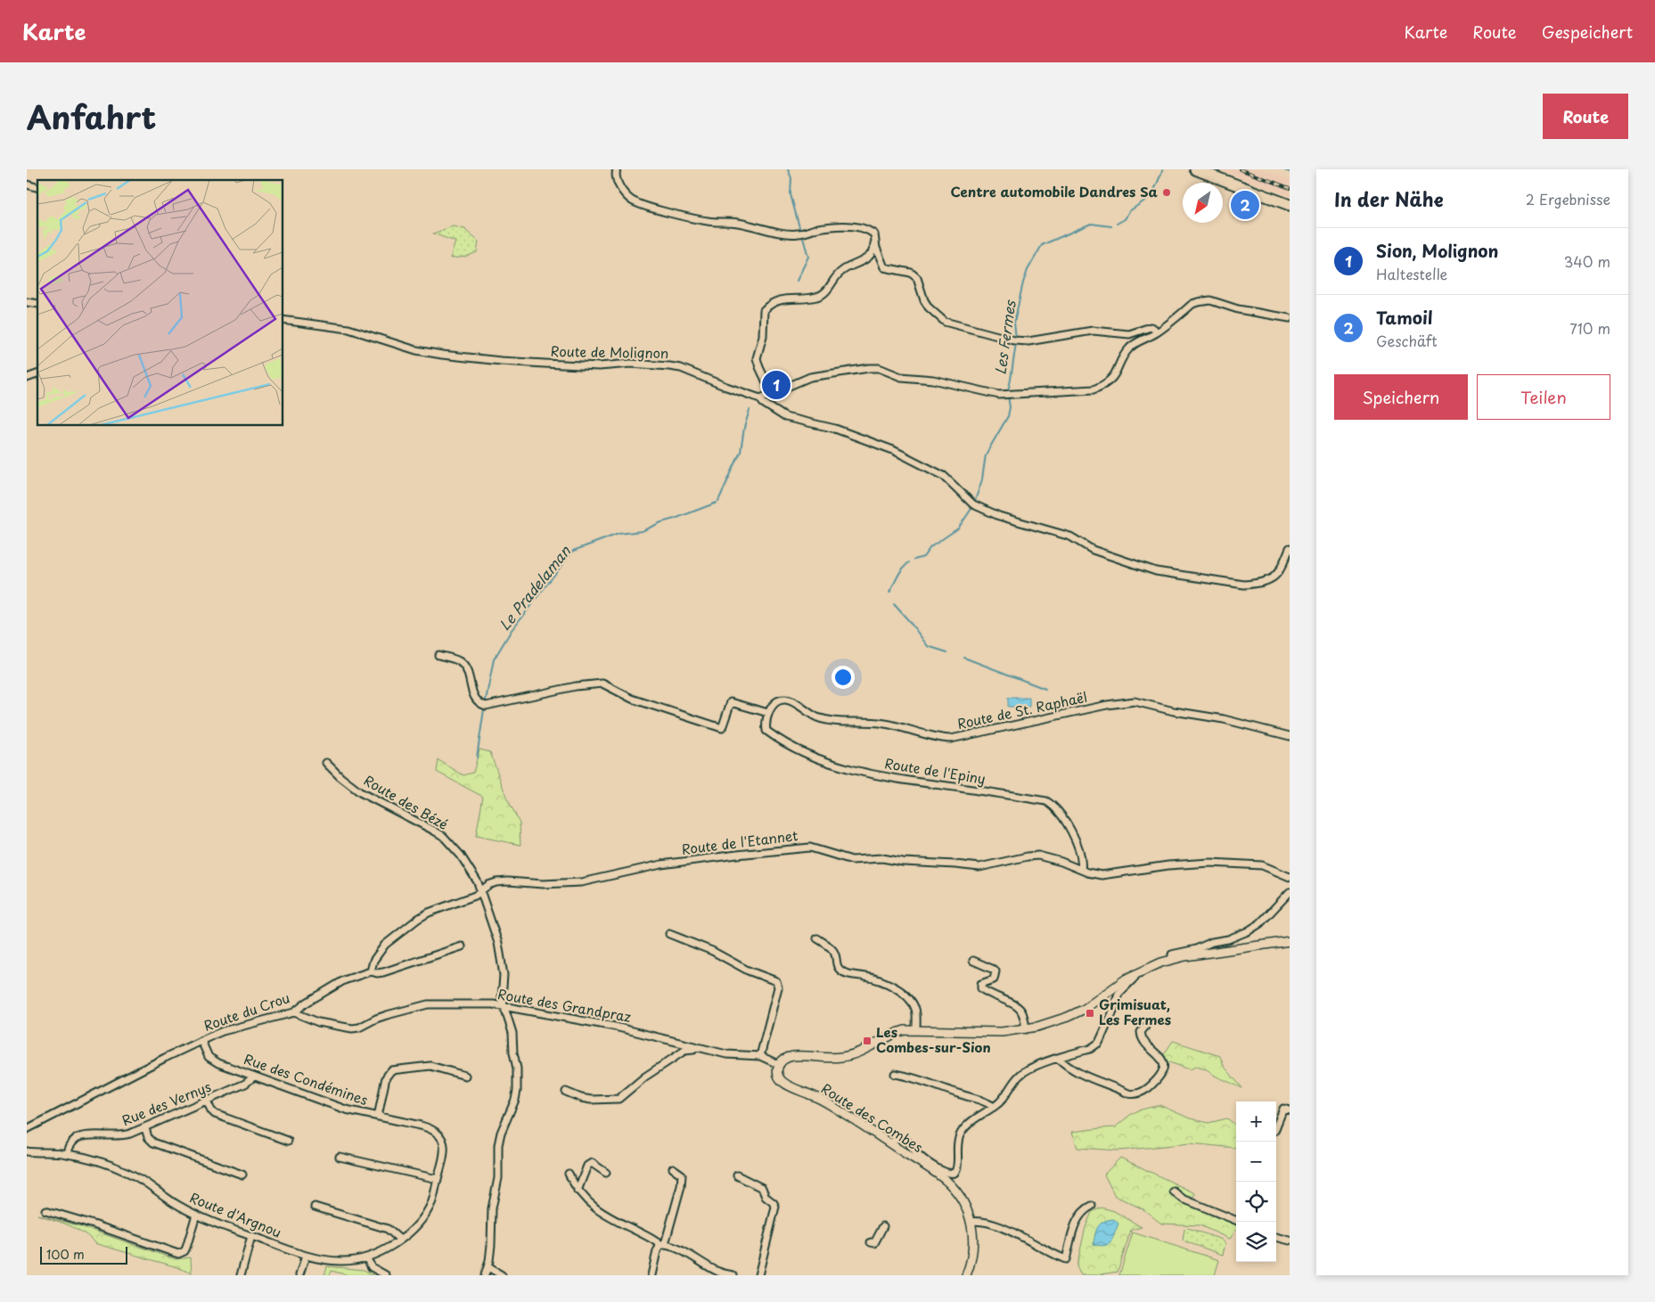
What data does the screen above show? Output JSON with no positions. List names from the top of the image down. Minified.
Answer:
{"streets":{"street":["Route de Molignon","Route de St. Raphaël","Route de l'Epiny","Route des Bézé","Route de l'Etannet","Route des Grandpraz","Route du Crou","Rue des Condémines","Rue des Vernys","Route des Combes","Route d'Argnou"]},"crossings":[["Route de St. Raphaël","Route de l'Epiny"],["Route de l'Epiny","Route de l'Etannet"],["Route des Bézé","Route de l'Etannet"],["Route des Bézé","Route des Grandpraz"],["Route des Grandpraz","Route du Crou"],["Route des Grandpraz","Route des Combes"],["Route du Crou","Rue des Condémines"],["Rue des Condémines","Rue des Vernys"],["Rue des Condémines","Route d'Argnou"],["Rue des Vernys","Route d'Argnou"]],"water":["Les Fermes","Le Pradelaman"],"places":{"other":["Centre automobile Dandres Sa"],"transit":["Grimisuat, Les Fermes","Les Combes-sur-Sion"]},"scale_bar":"100 m","north":"bottom left","page":{"header":"Karte","nav":["Karte","Route","Gespeichert"],"title":"Anfahrt","buttons":["Route",["Speichern","Teilen"]],"heading":["In der Nähe","2 Ergebnisse"],"pins":["2","1"],"list":[{"mark":"1","name":"Sion, Molignon","note":"Haltestelle","value":"340 m"},{"mark":"2","name":"Tamoil","note":"Geschäft","value":"710 m"}],"map_buttons":["+","−"],"scale":"100 m"}}
